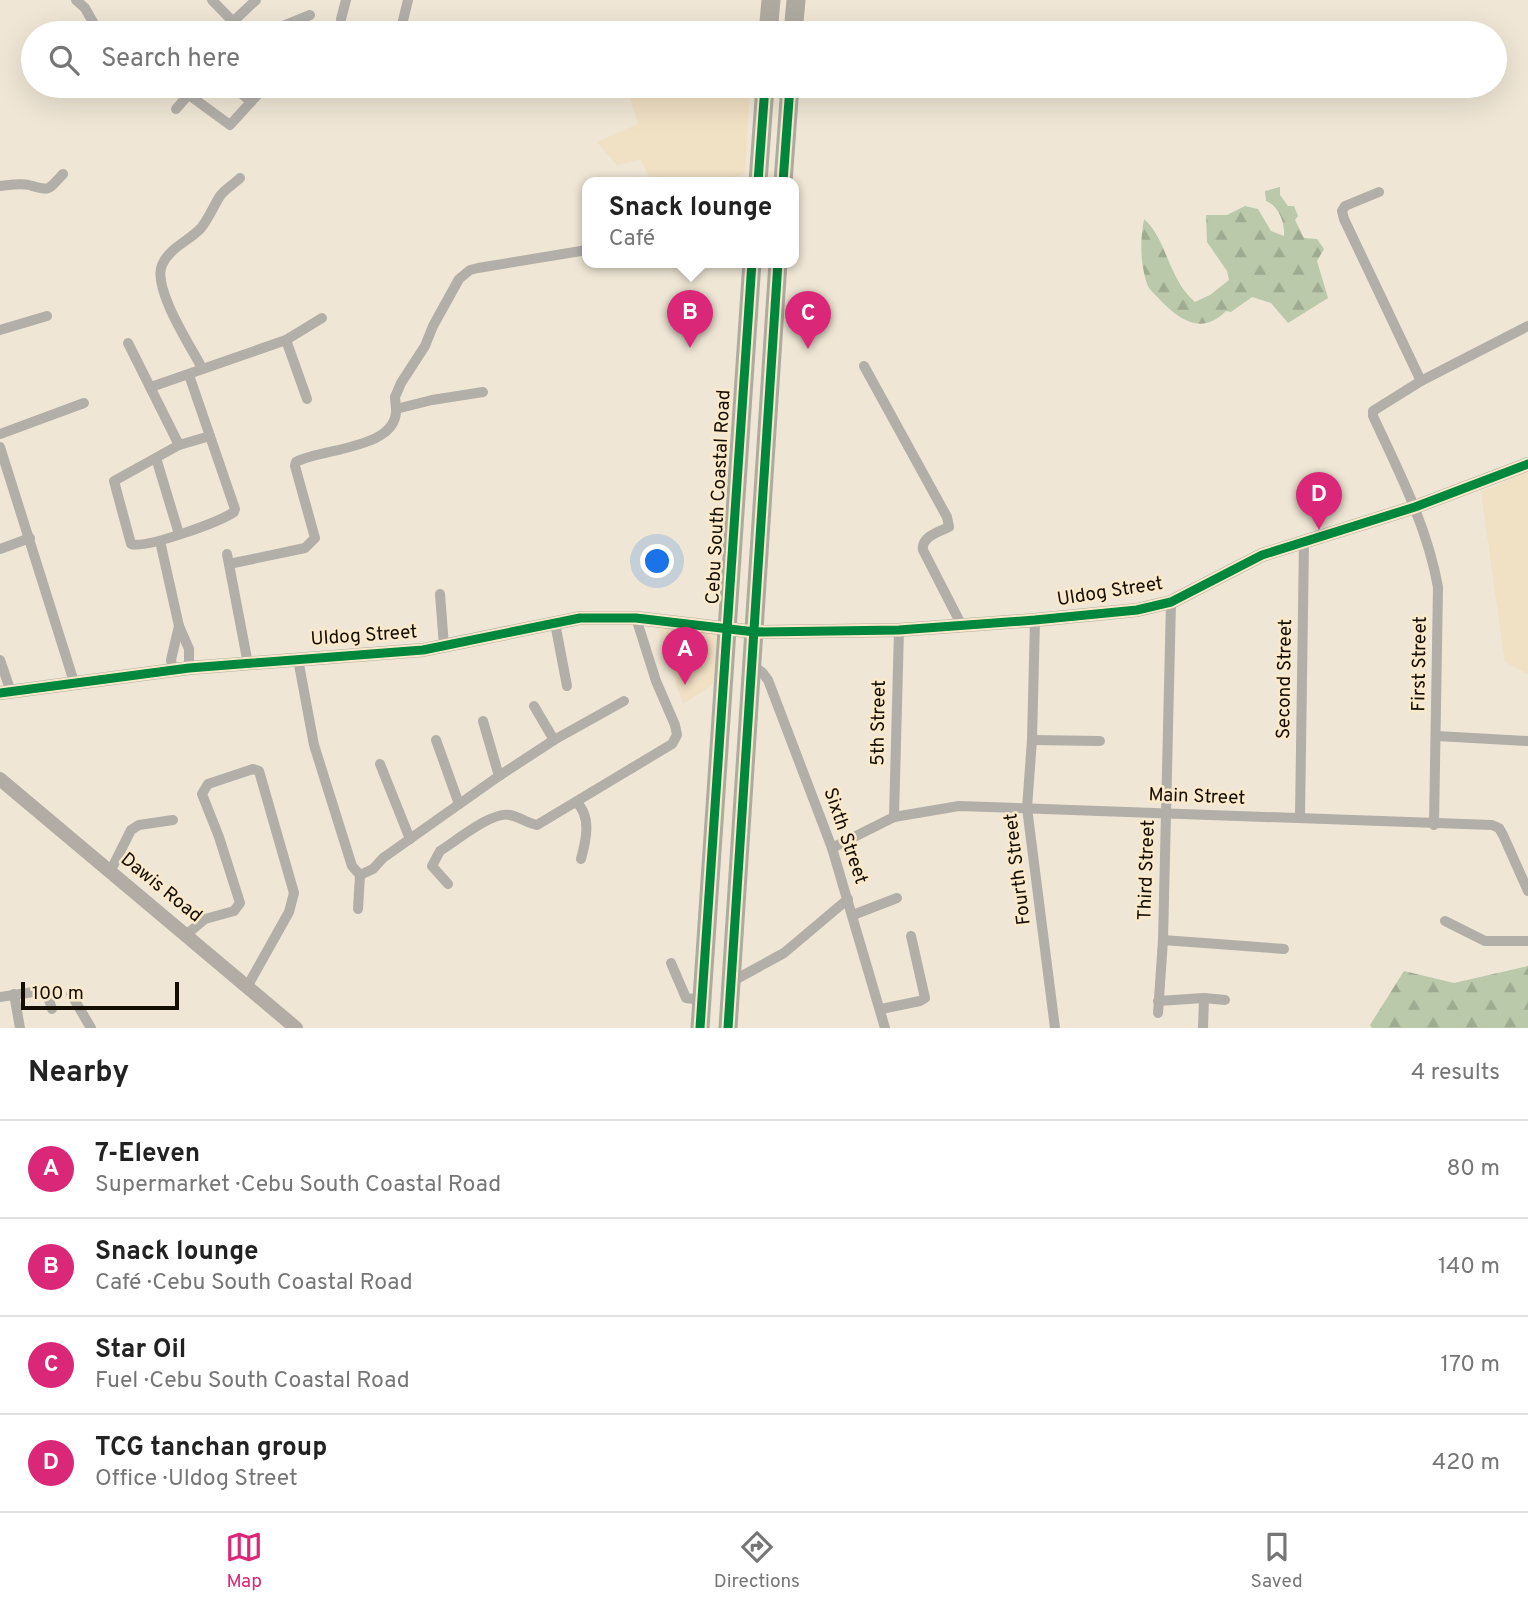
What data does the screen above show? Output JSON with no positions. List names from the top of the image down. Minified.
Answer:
{"streets":{"highway":["Cebu South Coastal Road"],"street":["Uldog Street","First Street","Second Street","5th Street","Main Street","Sixth Street","Fourth Street","Third Street","Dawis Road"]},"crossings":[["Cebu South Coastal Road","Uldog Street"],["Uldog Street","First Street"],["Uldog Street","Second Street"],["Uldog Street","5th Street"],["Uldog Street","Fourth Street"],["Uldog Street","Third Street"],["First Street","Main Street"],["Second Street","Main Street"],["5th Street","Main Street"],["Main Street","Sixth Street"],["Main Street","Fourth Street"],["Main Street","Third Street"]],"scale_bar":"100 m","page":{"search":"Search here","popup":["Snack lounge","Café"],"pins":["B","C","D","A"],"scale":"100 m","heading":["Nearby","4 results"],"list":[{"mark":"A","name":"7-Eleven","note":"Supermarket · Cebu South Coastal Road","value":"80 m"},{"mark":"B","name":"Snack lounge","note":"Café · Cebu South Coastal Road","value":"140 m"},{"mark":"C","name":"Star Oil","note":"Fuel · Cebu South Coastal Road","value":"170 m"},{"mark":"D","name":"TCG tanchan group","note":"Office · Uldog Street","value":"420 m"}],"nav":["Map","Directions","Saved"]}}
